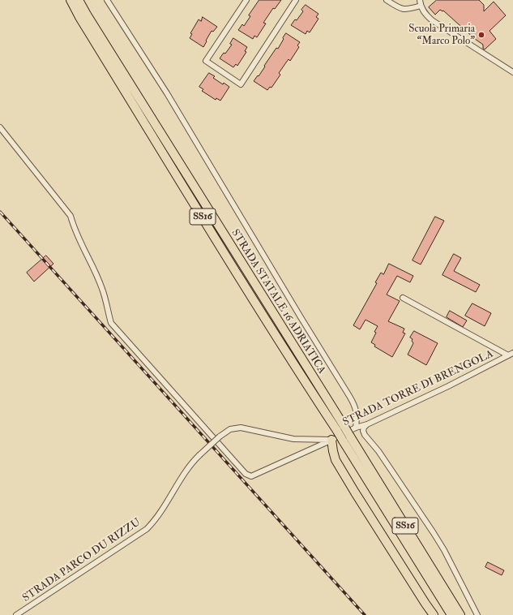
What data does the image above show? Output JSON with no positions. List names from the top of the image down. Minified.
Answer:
{"streets":{"highway":["SS16","STRADA STATALE 16 ADRIATICA"],"street":["STRADA TORRE DI BRENGOLA","STRADA PARCO DU RIZZU"]},"crossings":[["STRADA TORRE DI BRENGOLA","STRADA PARCO DU RIZZU"]],"places":["Scuola Primaria “Marco Polo”"]}
